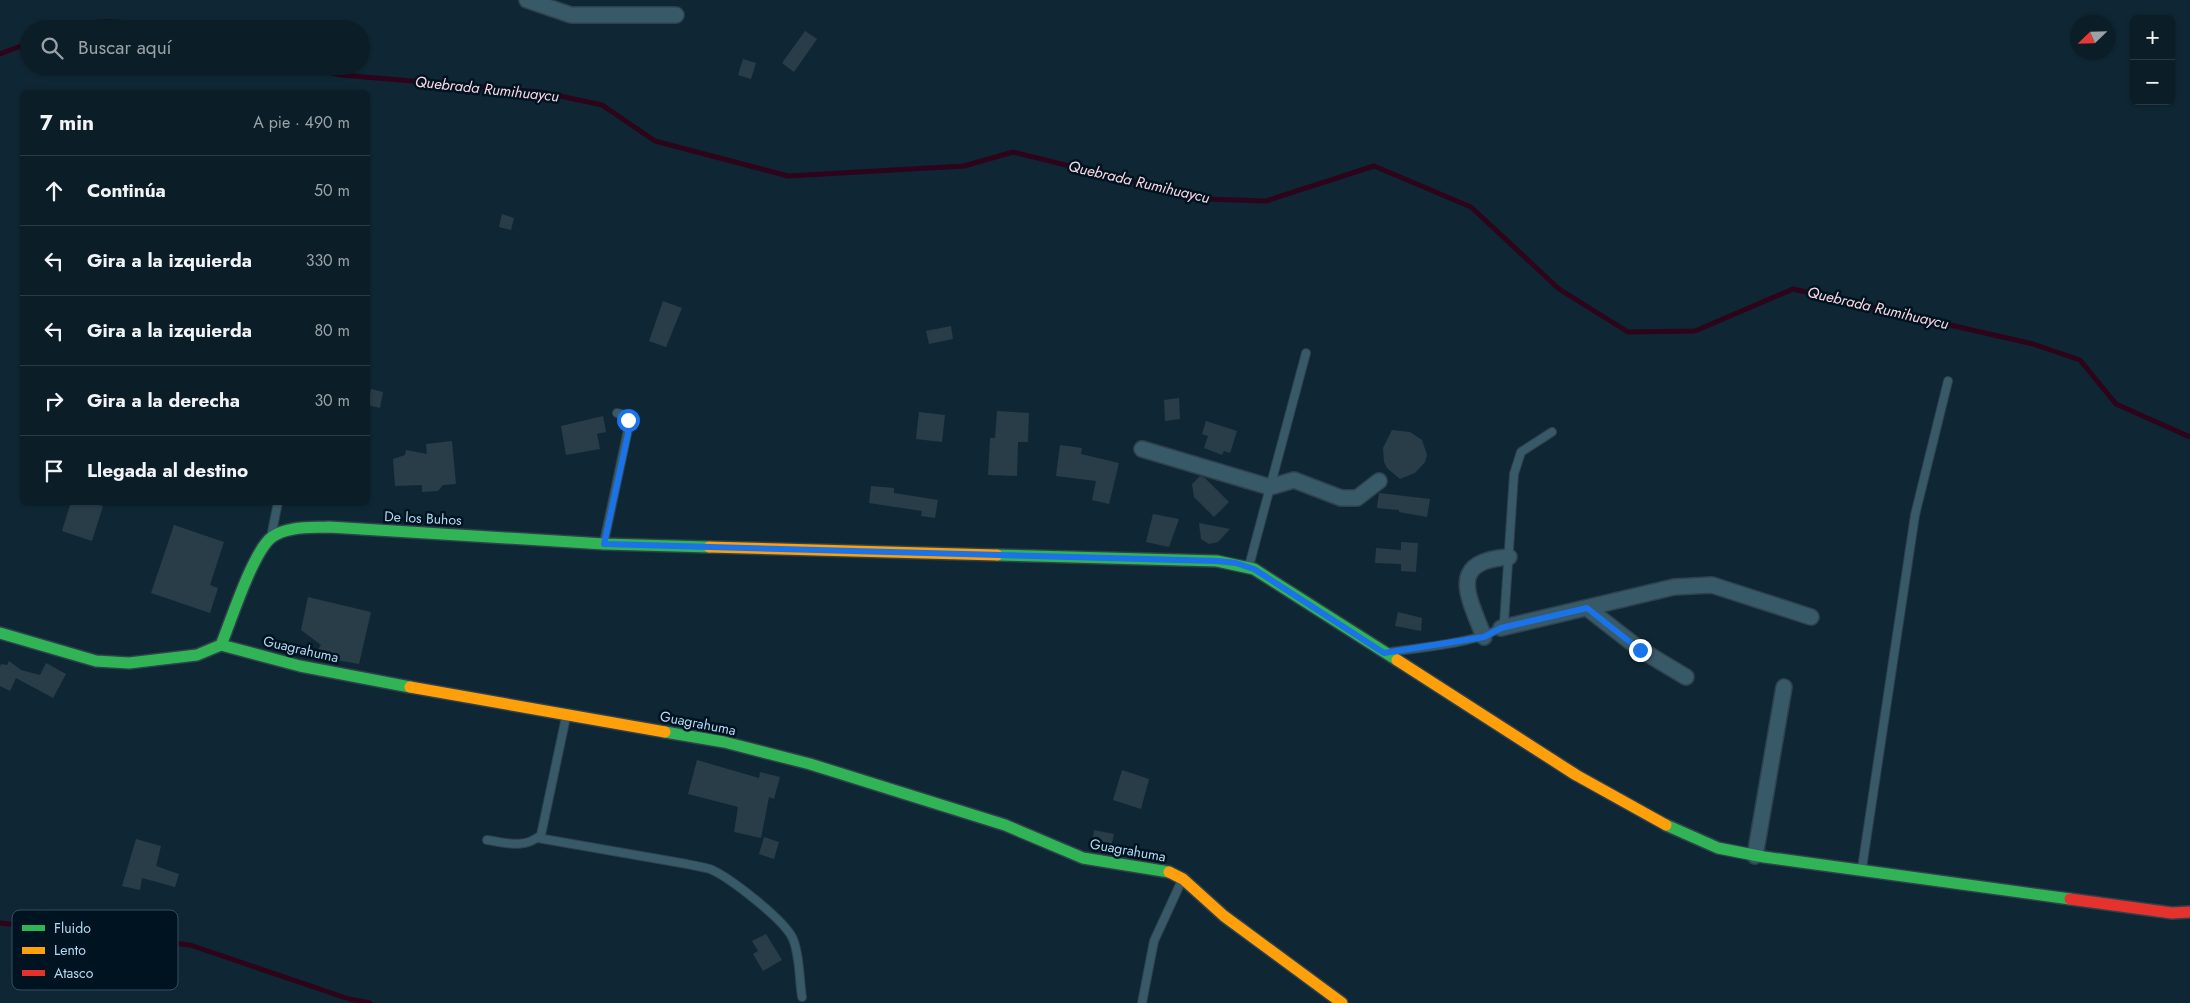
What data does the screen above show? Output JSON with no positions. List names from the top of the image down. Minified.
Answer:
{"streets":{"street":["De los Buhos","Guagrahuma"]},"water":["Quebrada Rumihuaycu"],"legend":["Fluido","Lento","Atasco"],"north":"bottom left","page":{"map_buttons":["+","−"],"search":"Buscar aquí","heading":["7 min","A pie · 490 m"],"list":[["Continúa","50 m"],["Gira a la izquierda","330 m"],["Gira a la izquierda","80 m"],["Gira a la derecha","30 m"],"Llegada al destino"]}}
